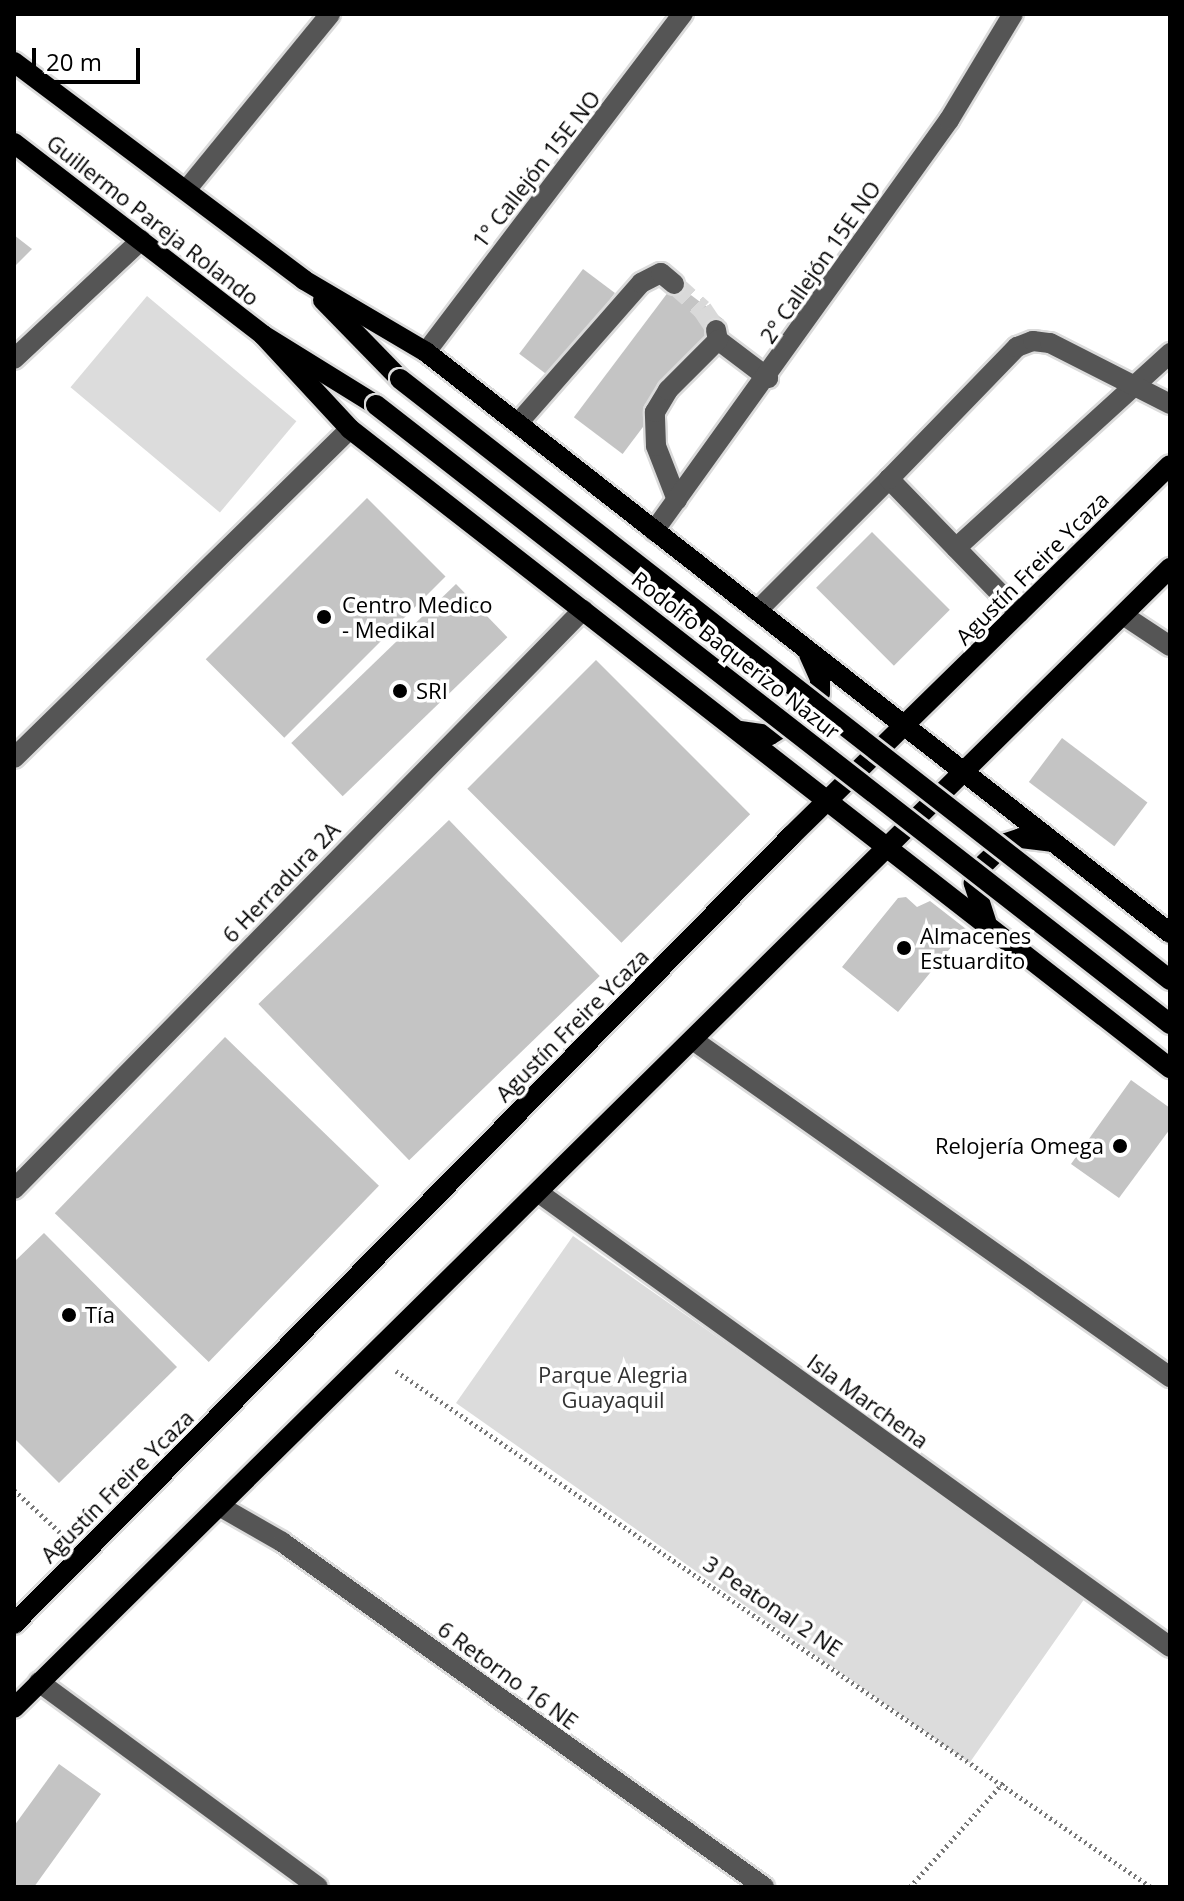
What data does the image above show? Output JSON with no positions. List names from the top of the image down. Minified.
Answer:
{"streets":{"main road":["Guillermo Pareja Rolando","Agustín Freire Ycaza","Rodolfo Baquerizo Nazur"],"street":["1° Callejón 15E NO","2° Callejón 15E NO","6 Herradura 2A","Isla Marchena","6 Retorno 16 NE"],"path":["3 Peatonal 2 NE"]},"crossings":[["Guillermo Pareja Rolando","Rodolfo Baquerizo Nazur"]],"parks":["Parque Alegria Guayaquil"],"places":["Centro Medico - Medikal","SRI","Almacenes Estuardito","Relojería Omega","Tía"],"scale_bar":"20 m"}
